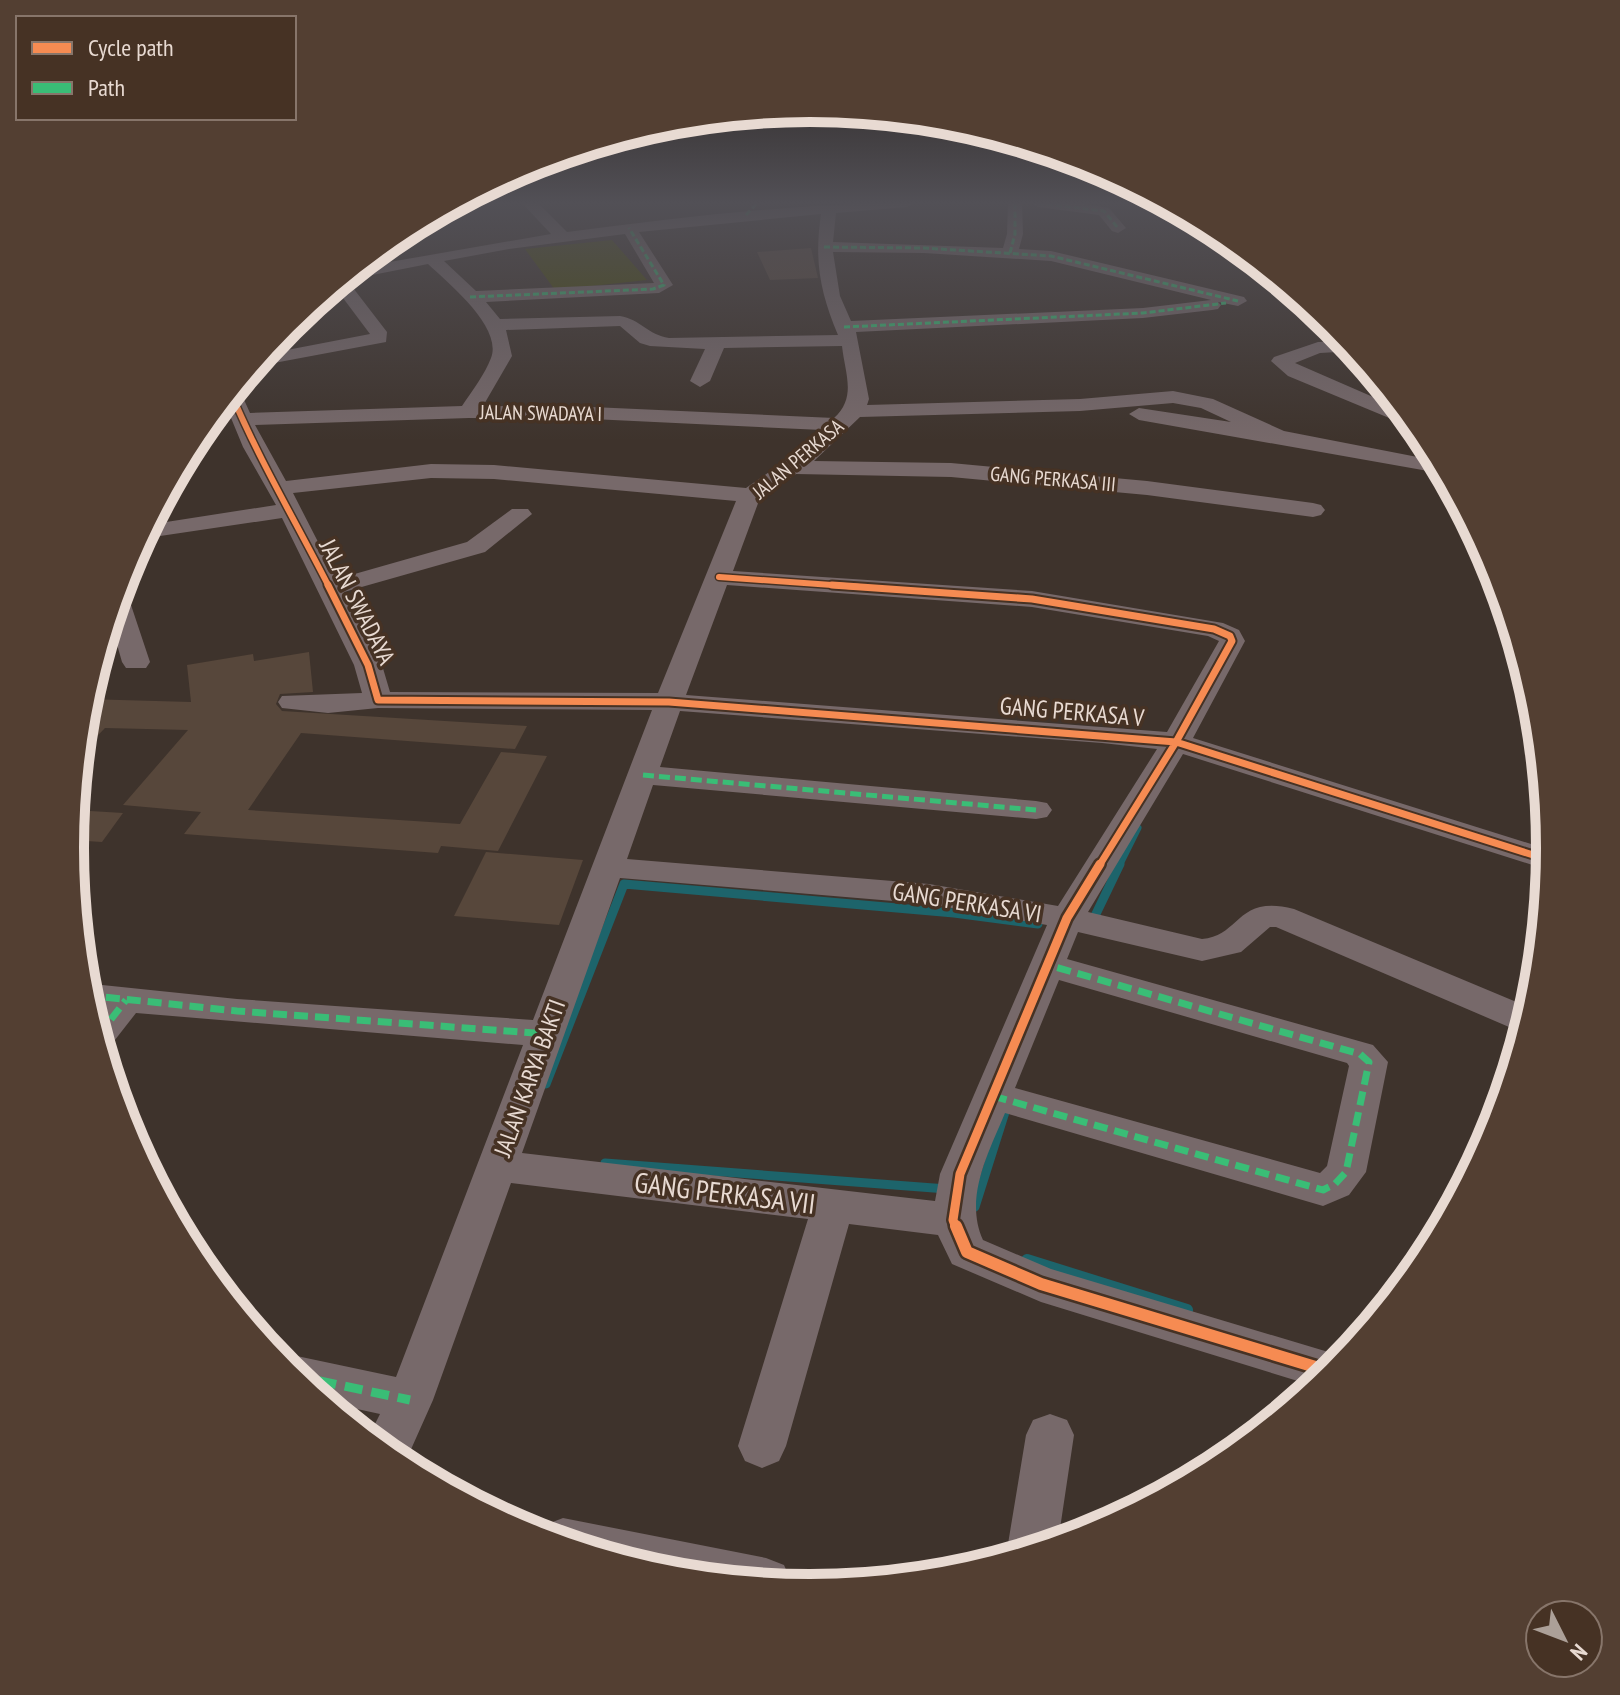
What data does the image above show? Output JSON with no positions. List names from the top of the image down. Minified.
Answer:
{"streets":{"street":["JALAN SWADAYA I","JALAN PERKASA","GANG PERKASA III","JALAN SWADAYA","GANG PERKASA V","GANG PERKASA VI","JALAN KARYA BAKTI","GANG PERKASA VII"]},"crossings":[["JALAN SWADAYA I","JALAN PERKASA"],["JALAN SWADAYA I","JALAN SWADAYA"],["JALAN PERKASA","GANG PERKASA III"],["JALAN PERKASA","JALAN SWADAYA"],["JALAN PERKASA","GANG PERKASA V"],["JALAN PERKASA","JALAN KARYA BAKTI"],["JALAN SWADAYA","GANG PERKASA V"],["JALAN SWADAYA","JALAN KARYA BAKTI"],["GANG PERKASA V","JALAN KARYA BAKTI"],["GANG PERKASA VI","JALAN KARYA BAKTI"],["JALAN KARYA BAKTI","GANG PERKASA VII"]],"legend":["Cycle path","Path"],"north":"bottom right"}
